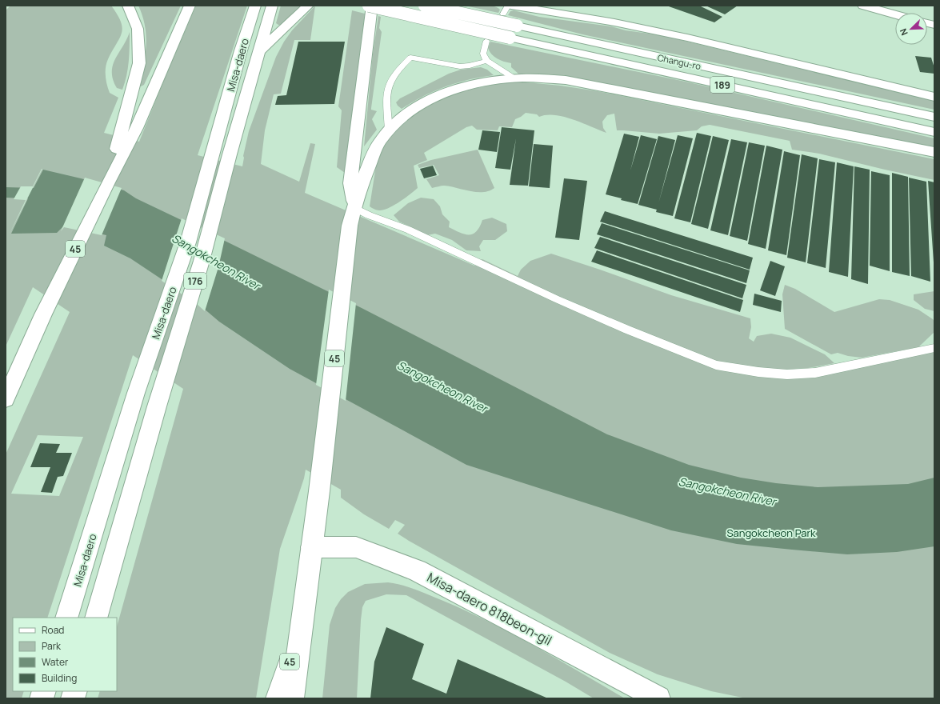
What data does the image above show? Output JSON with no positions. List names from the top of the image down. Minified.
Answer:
{"streets":{"main road":["Changu-ro","Misa-daero","189","45","176","Misa-daero 818beon-gil"]},"crossings":[["45","Misa-daero 818beon-gil"]],"water":["Sangokcheon River"],"parks":["Sangokcheon Park"],"legend":["Road","Park","Water","Building"],"north":"bottom left"}
